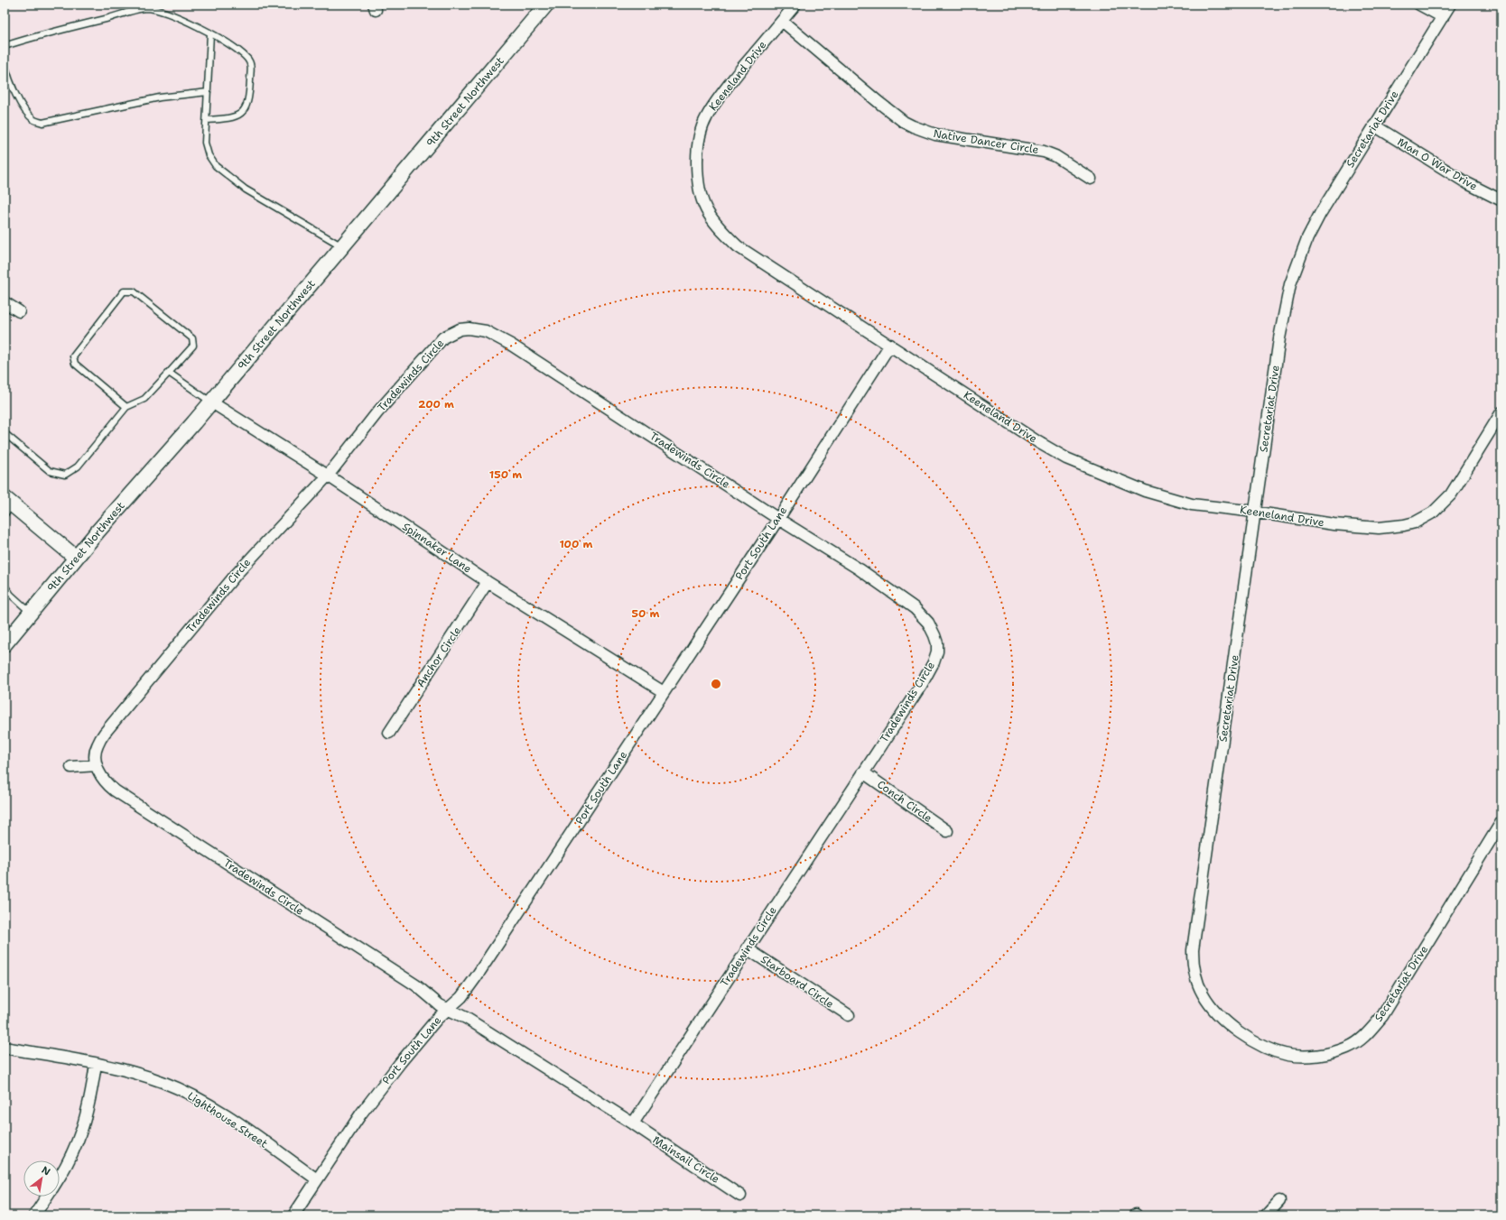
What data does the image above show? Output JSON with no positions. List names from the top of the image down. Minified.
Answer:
{"streets":{"street":["Keeneland Drive","9th Street Northwest","Secretariat Drive","Native Dancer Circle","Man O War Drive","Tradewinds Circle","Port South Lane","Spinnaker Lane","Anchor Circle","Conch Circle","Starboard Circle","Lighthouse Street","Mainsail Circle"]},"crossings":[["Keeneland Drive","Secretariat Drive"],["Keeneland Drive","Native Dancer Circle"],["Keeneland Drive","Port South Lane"],["9th Street Northwest","Spinnaker Lane"],["Secretariat Drive","Man O War Drive"],["Tradewinds Circle","Port South Lane"],["Tradewinds Circle","Spinnaker Lane"],["Tradewinds Circle","Conch Circle"],["Tradewinds Circle","Starboard Circle"],["Tradewinds Circle","Mainsail Circle"],["Port South Lane","Spinnaker Lane"],["Port South Lane","Lighthouse Street"],["Spinnaker Lane","Anchor Circle"]],"north":"top right","rings":["200 m","150 m","100 m","50 m"]}
